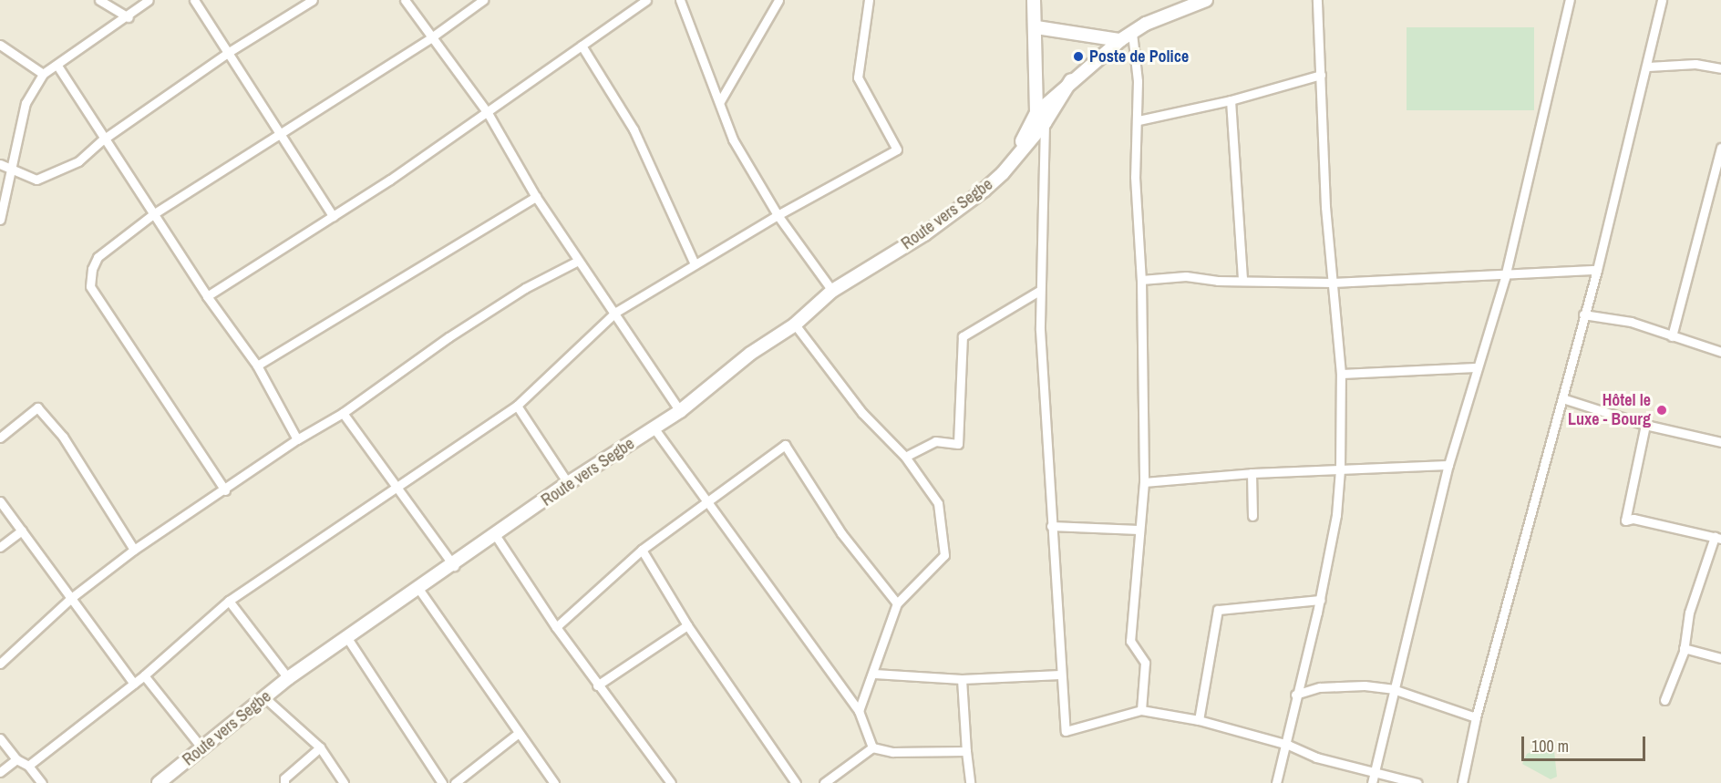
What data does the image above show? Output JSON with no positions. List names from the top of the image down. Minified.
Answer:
{"streets":{"main road":["Route vers Segbe"]},"places":["Poste de Police","Hôtel le Luxe - Bourg"],"scale_bar":"100 m"}
